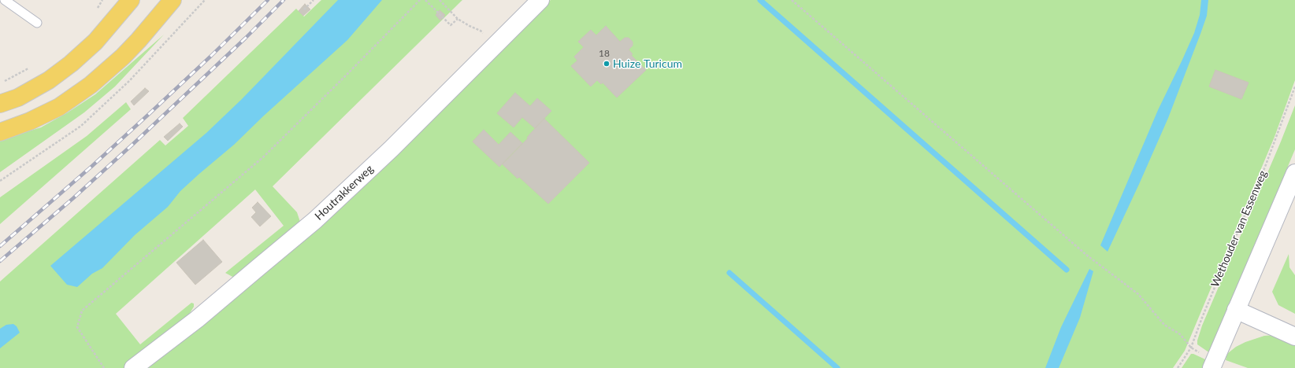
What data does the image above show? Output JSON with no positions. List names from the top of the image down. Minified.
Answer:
{"streets":{"street":["Houtrakkerweg"],"path":["Wethouder van Essenweg"]},"places":["Huize Turicum"],"house_numbers":["18"]}
